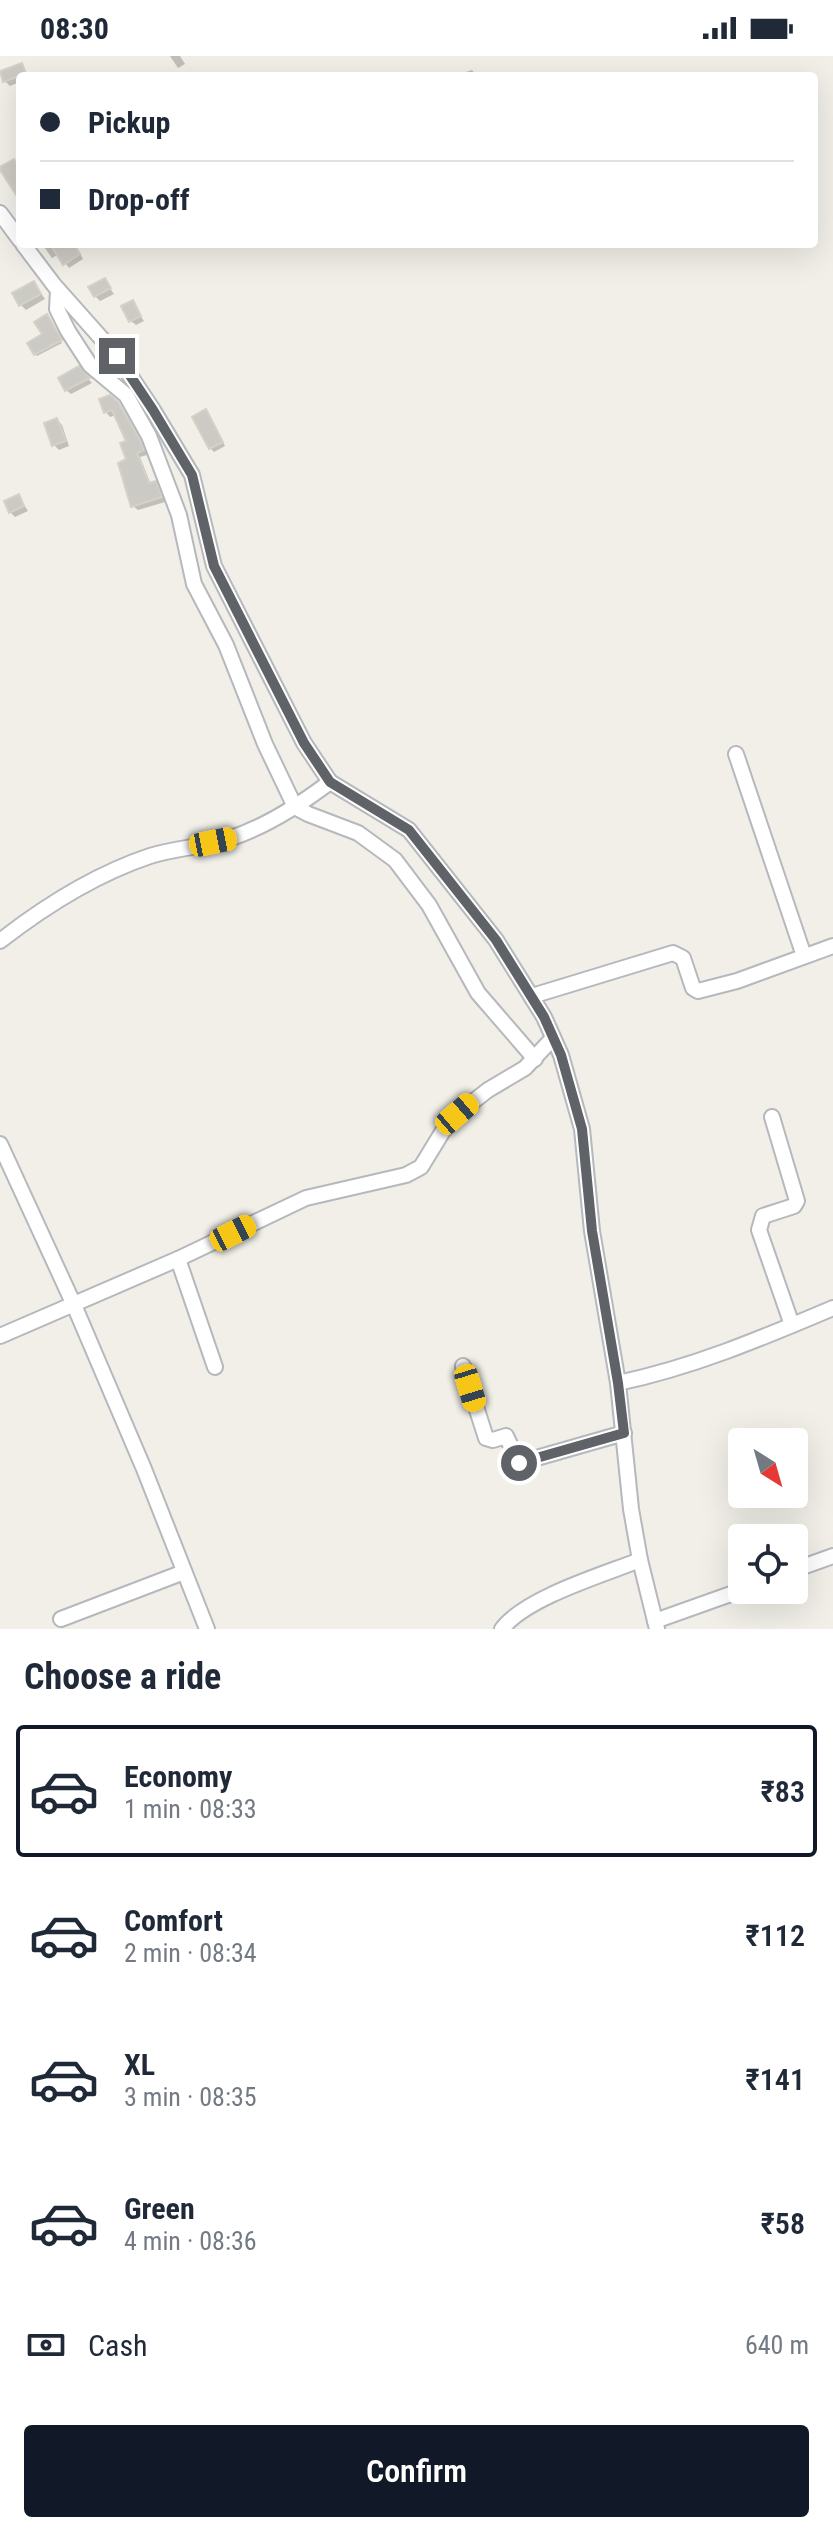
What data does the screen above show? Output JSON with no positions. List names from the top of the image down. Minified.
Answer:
{"north":"bottom right","page":{"status":"08:30","banner":["Pickup","Drop-off"],"heading":"Choose a ride","list":[{"name":"Economy","note":"1 min · 08:33","value":"₹83"},{"name":"Comfort","note":"2 min · 08:34","value":"₹112"},{"name":"XL","note":"3 min · 08:35","value":"₹141"},{"name":"Green","note":"4 min · 08:36","value":"₹58"}],"pay":["Cash","640 m"],"buttons":"Confirm"}}
